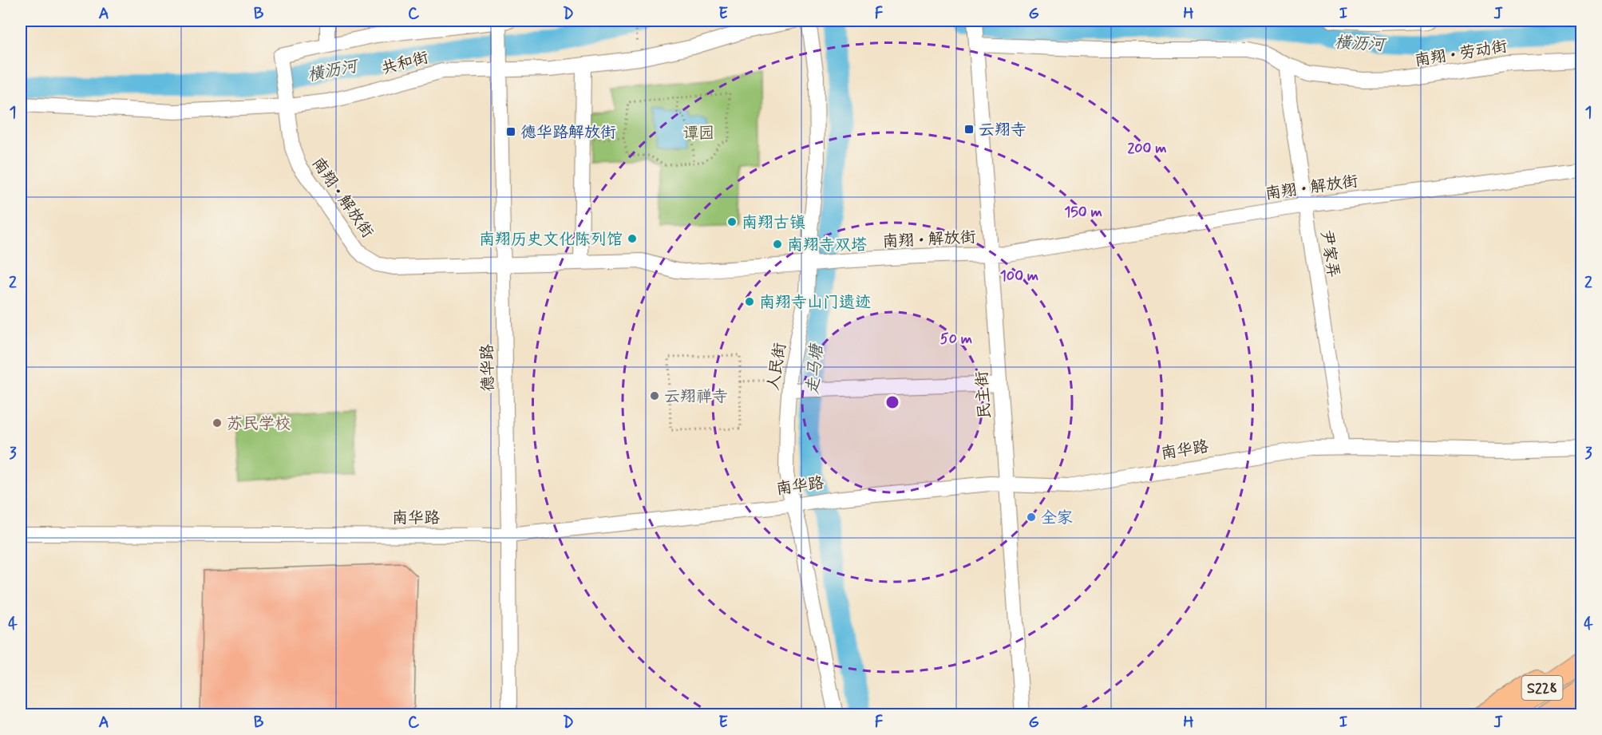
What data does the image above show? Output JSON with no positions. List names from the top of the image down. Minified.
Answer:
{"streets":{"highway":["S228"],"street":["南翔 • 劳动街","共和街","南翔 • 解放街","尹家弄","人民街","德华路","民主街","南华路"]},"crossings":[["南翔 • 劳动街","尹家弄"],["南翔 • 劳动街","民主街"],["共和街","南翔 • 解放街"],["共和街","德华路"],["南翔 • 解放街","尹家弄"],["南翔 • 解放街","人民街"],["南翔 • 解放街","德华路"],["南翔 • 解放街","民主街"],["尹家弄","南华路"],["人民街","南华路"],["德华路","南华路"],["民主街","南华路"]],"water":["横沥河","走马塘"],"parks":["谭园"],"places":{"transit":["云翔寺","德华路解放街"],"other":["南翔古镇","南翔历史文化陈列馆","南翔寺双塔","南翔寺山门遗迹","云翔禅寺","苏民学校","全家"]},"grid":{"columns":["A","B","C","D","E","F","G","H","I","J"],"rows":["1","2","3","4"]},"rings":["200 m","150 m","100 m","50 m"]}
